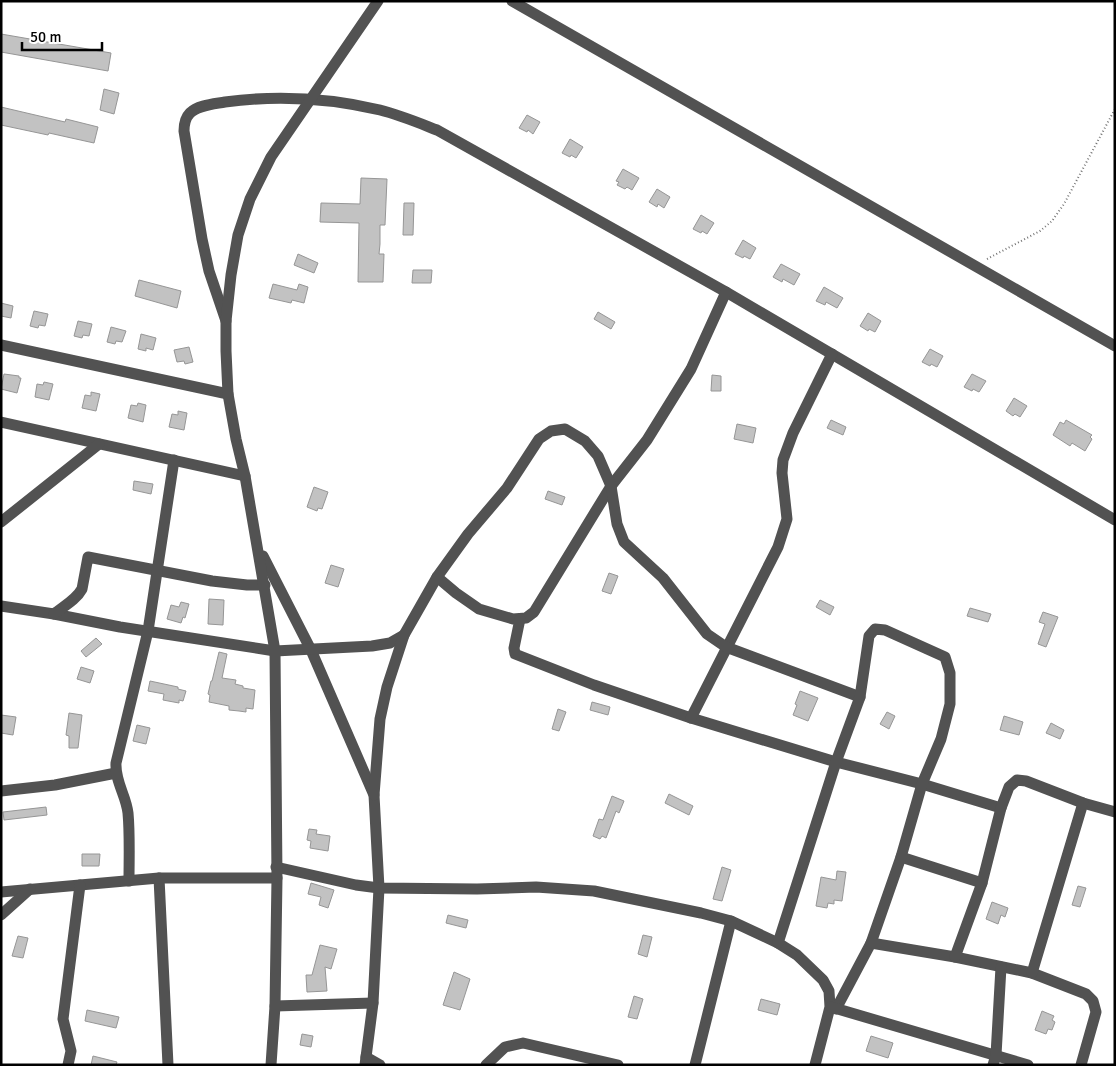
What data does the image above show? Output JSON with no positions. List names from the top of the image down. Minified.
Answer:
{"scale_bar":"50 m"}
